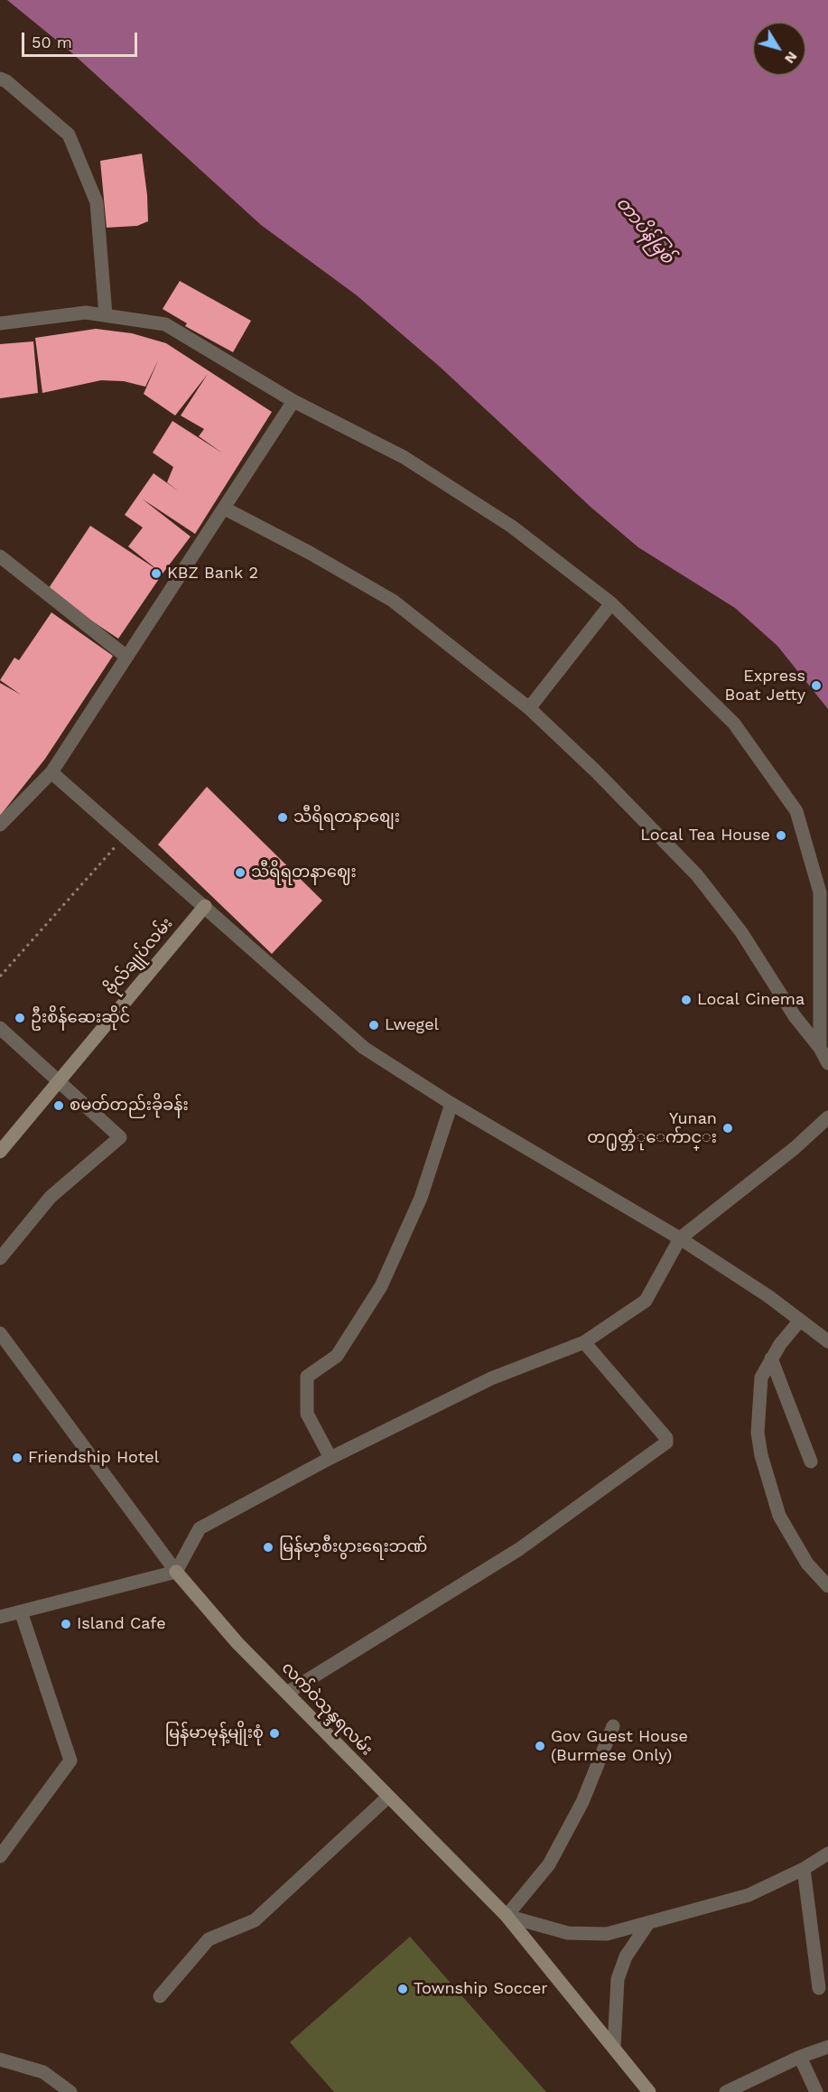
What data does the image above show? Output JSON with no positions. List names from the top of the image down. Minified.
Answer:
{"streets":{"street":["ဗိုလ်ချုပ်လမ်း","လက်ဝဲသုန္ဒရလမ်း"]},"water":["တာပိန်မြစ်"],"places":["KBZ Bank 2","Express Boat Jetty","သီရိရတနာစျေး","Local Tea House","သီရိရတနာဈေး","Local Cinema","ဦးစိန်ဆေးဆိုင်","Lwegel","စမတ်တည်းခိုခန်း","Yunan တ႐ုတ္ဘံုေက်ာင္း","Friendship Hotel","မြန်မာ့စီးပွားရေးဘဏ်","Island Cafe","မြန်မာမုန့်မျိုးစုံ","Gov Guest House (Burmese Only)","Township Soccer"],"scale_bar":"50 m","north":"bottom right"}
